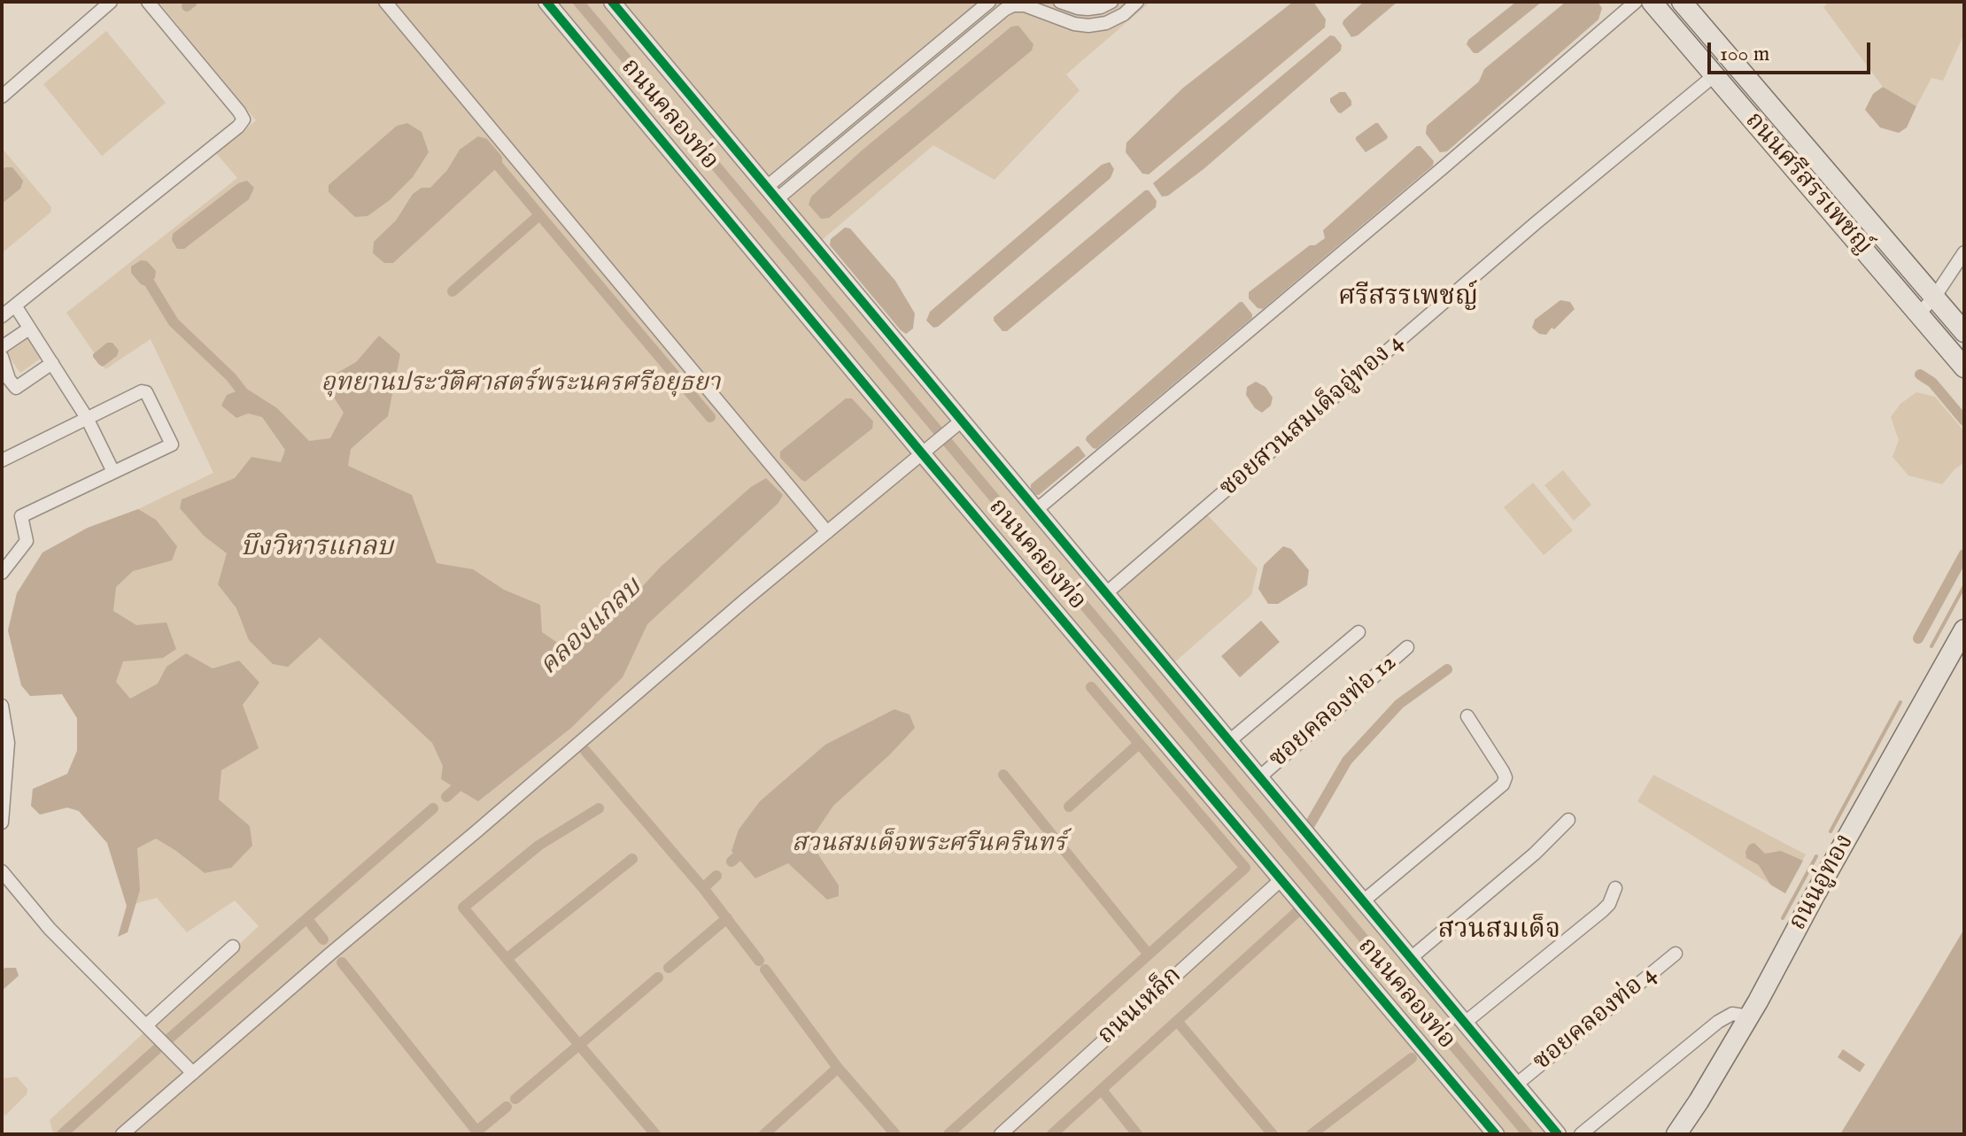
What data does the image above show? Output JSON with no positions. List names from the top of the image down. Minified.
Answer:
{"streets":{"main road":["ถนนศรีสรรเพชญ์","ถนนอู่ทอง"],"street":["ถนนคลองท่อ","ซอยสวนสมเด็จอู่ทอง 4","ซอยคลองท่อ 12","ถนนเหล็ก","ซอยคลองท่อ 4"]},"crossings":[["ถนนคลองท่อ","ซอยสวนสมเด็จอู่ทอง 4"],["ถนนคลองท่อ","ซอยคลองท่อ 12"],["ถนนคลองท่อ","ถนนเหล็ก"],["ถนนคลองท่อ","ซอยคลองท่อ 4"],["ถนนศรีสรรเพชญ์","ซอยสวนสมเด็จอู่ทอง 4"]],"districts":["ศรีสรรเพชญ์","สวนสมเด็จ"],"water":["บึงวิหารแกลบ","คลองแกลบ"],"parks":["อุทยานประวัติศาสตร์พระนครศรีอยุธยา","สวนสมเด็จพระศรีนครินทร์"],"scale_bar":"100 m"}
